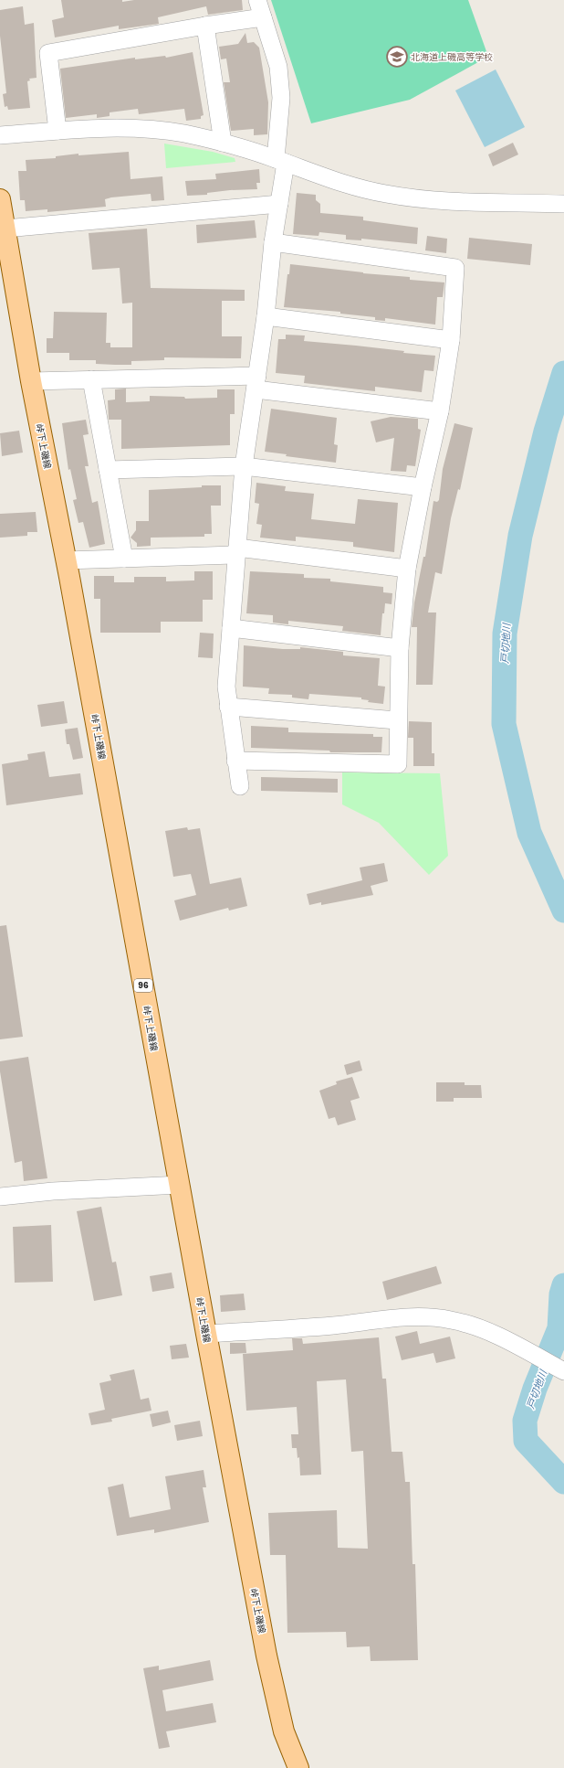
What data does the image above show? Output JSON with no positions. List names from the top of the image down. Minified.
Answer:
{"streets":{"main road":["峠下上磯線","96"]},"water":["戸切地川"],"places":{"school or university":["北海道上磯高等学校"]}}
